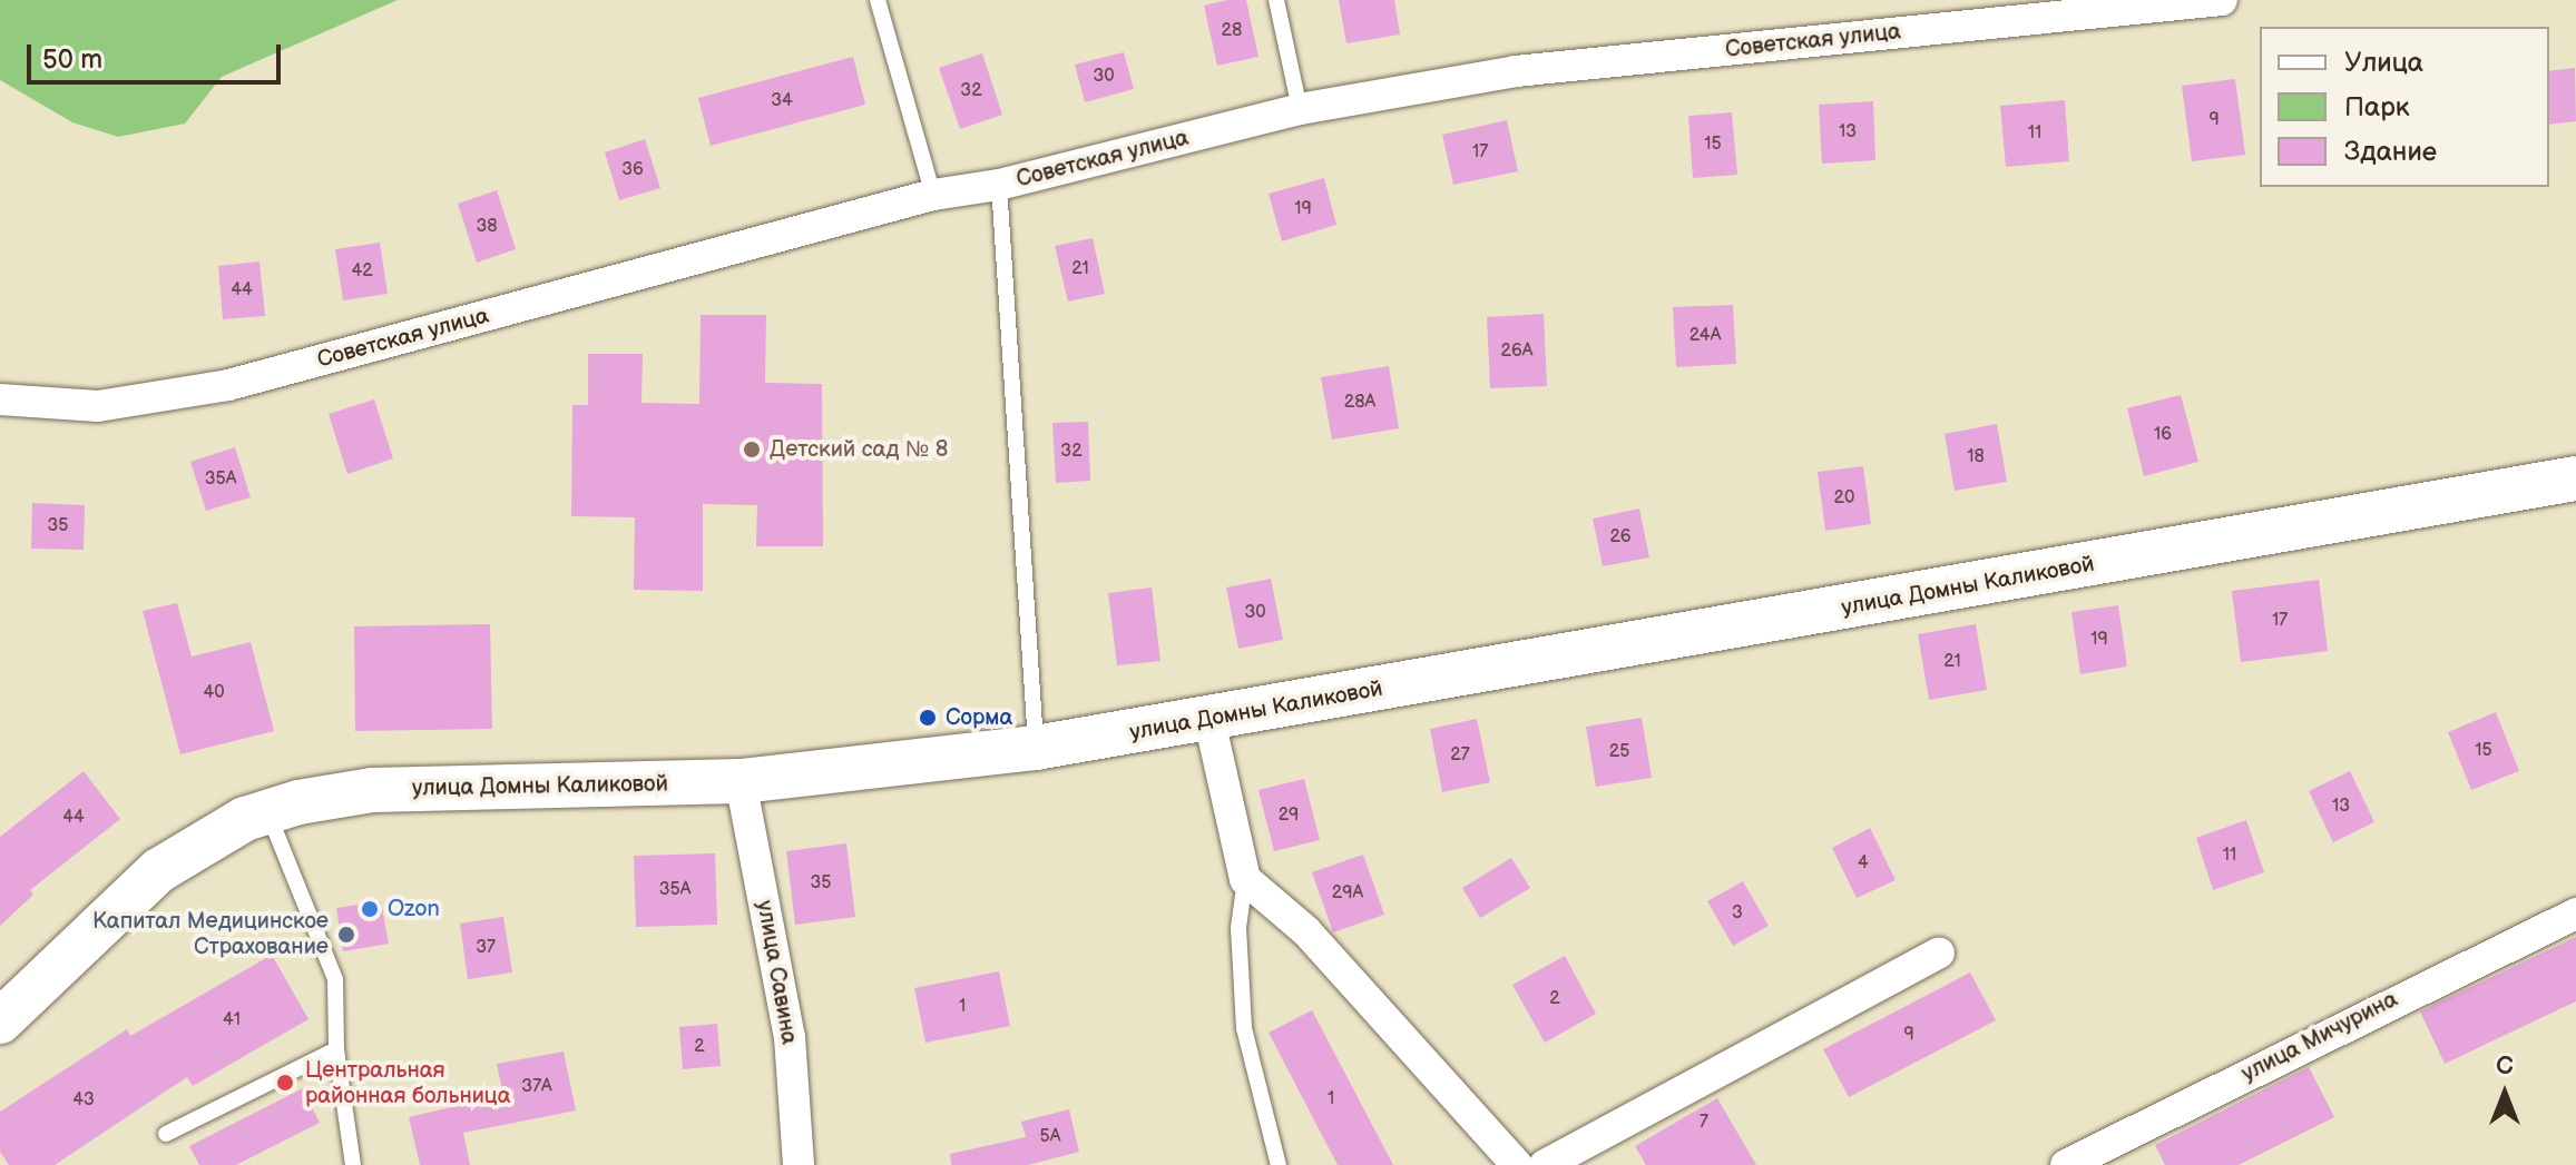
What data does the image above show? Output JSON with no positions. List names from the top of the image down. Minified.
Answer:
{"streets":{"main road":["улица Домны Каликовой"],"street":["Советская улица","улица Савина","улица Мичурина"]},"crossings":[["улица Домны Каликовой","улица Савина"]],"places":["Детский сад № 8","Сорма","Ozon","Капитал Медицинское Страхование","Центральная районная больница"],"house_numbers":["28","30","32","34","9","13","11","15","17","36","19","38","21","42","44","24А","26А","28А","16","32","18","35А","20","35","26","30","17","19","21","40","15","25","27","13","29","44","11","4","35","35А","29А","3","37","2","1","41","9","2","37А","1","43","7","5А"],"legend":["Улица","Парк","Здание"],"scale_bar":"50 m","north":"top"}
